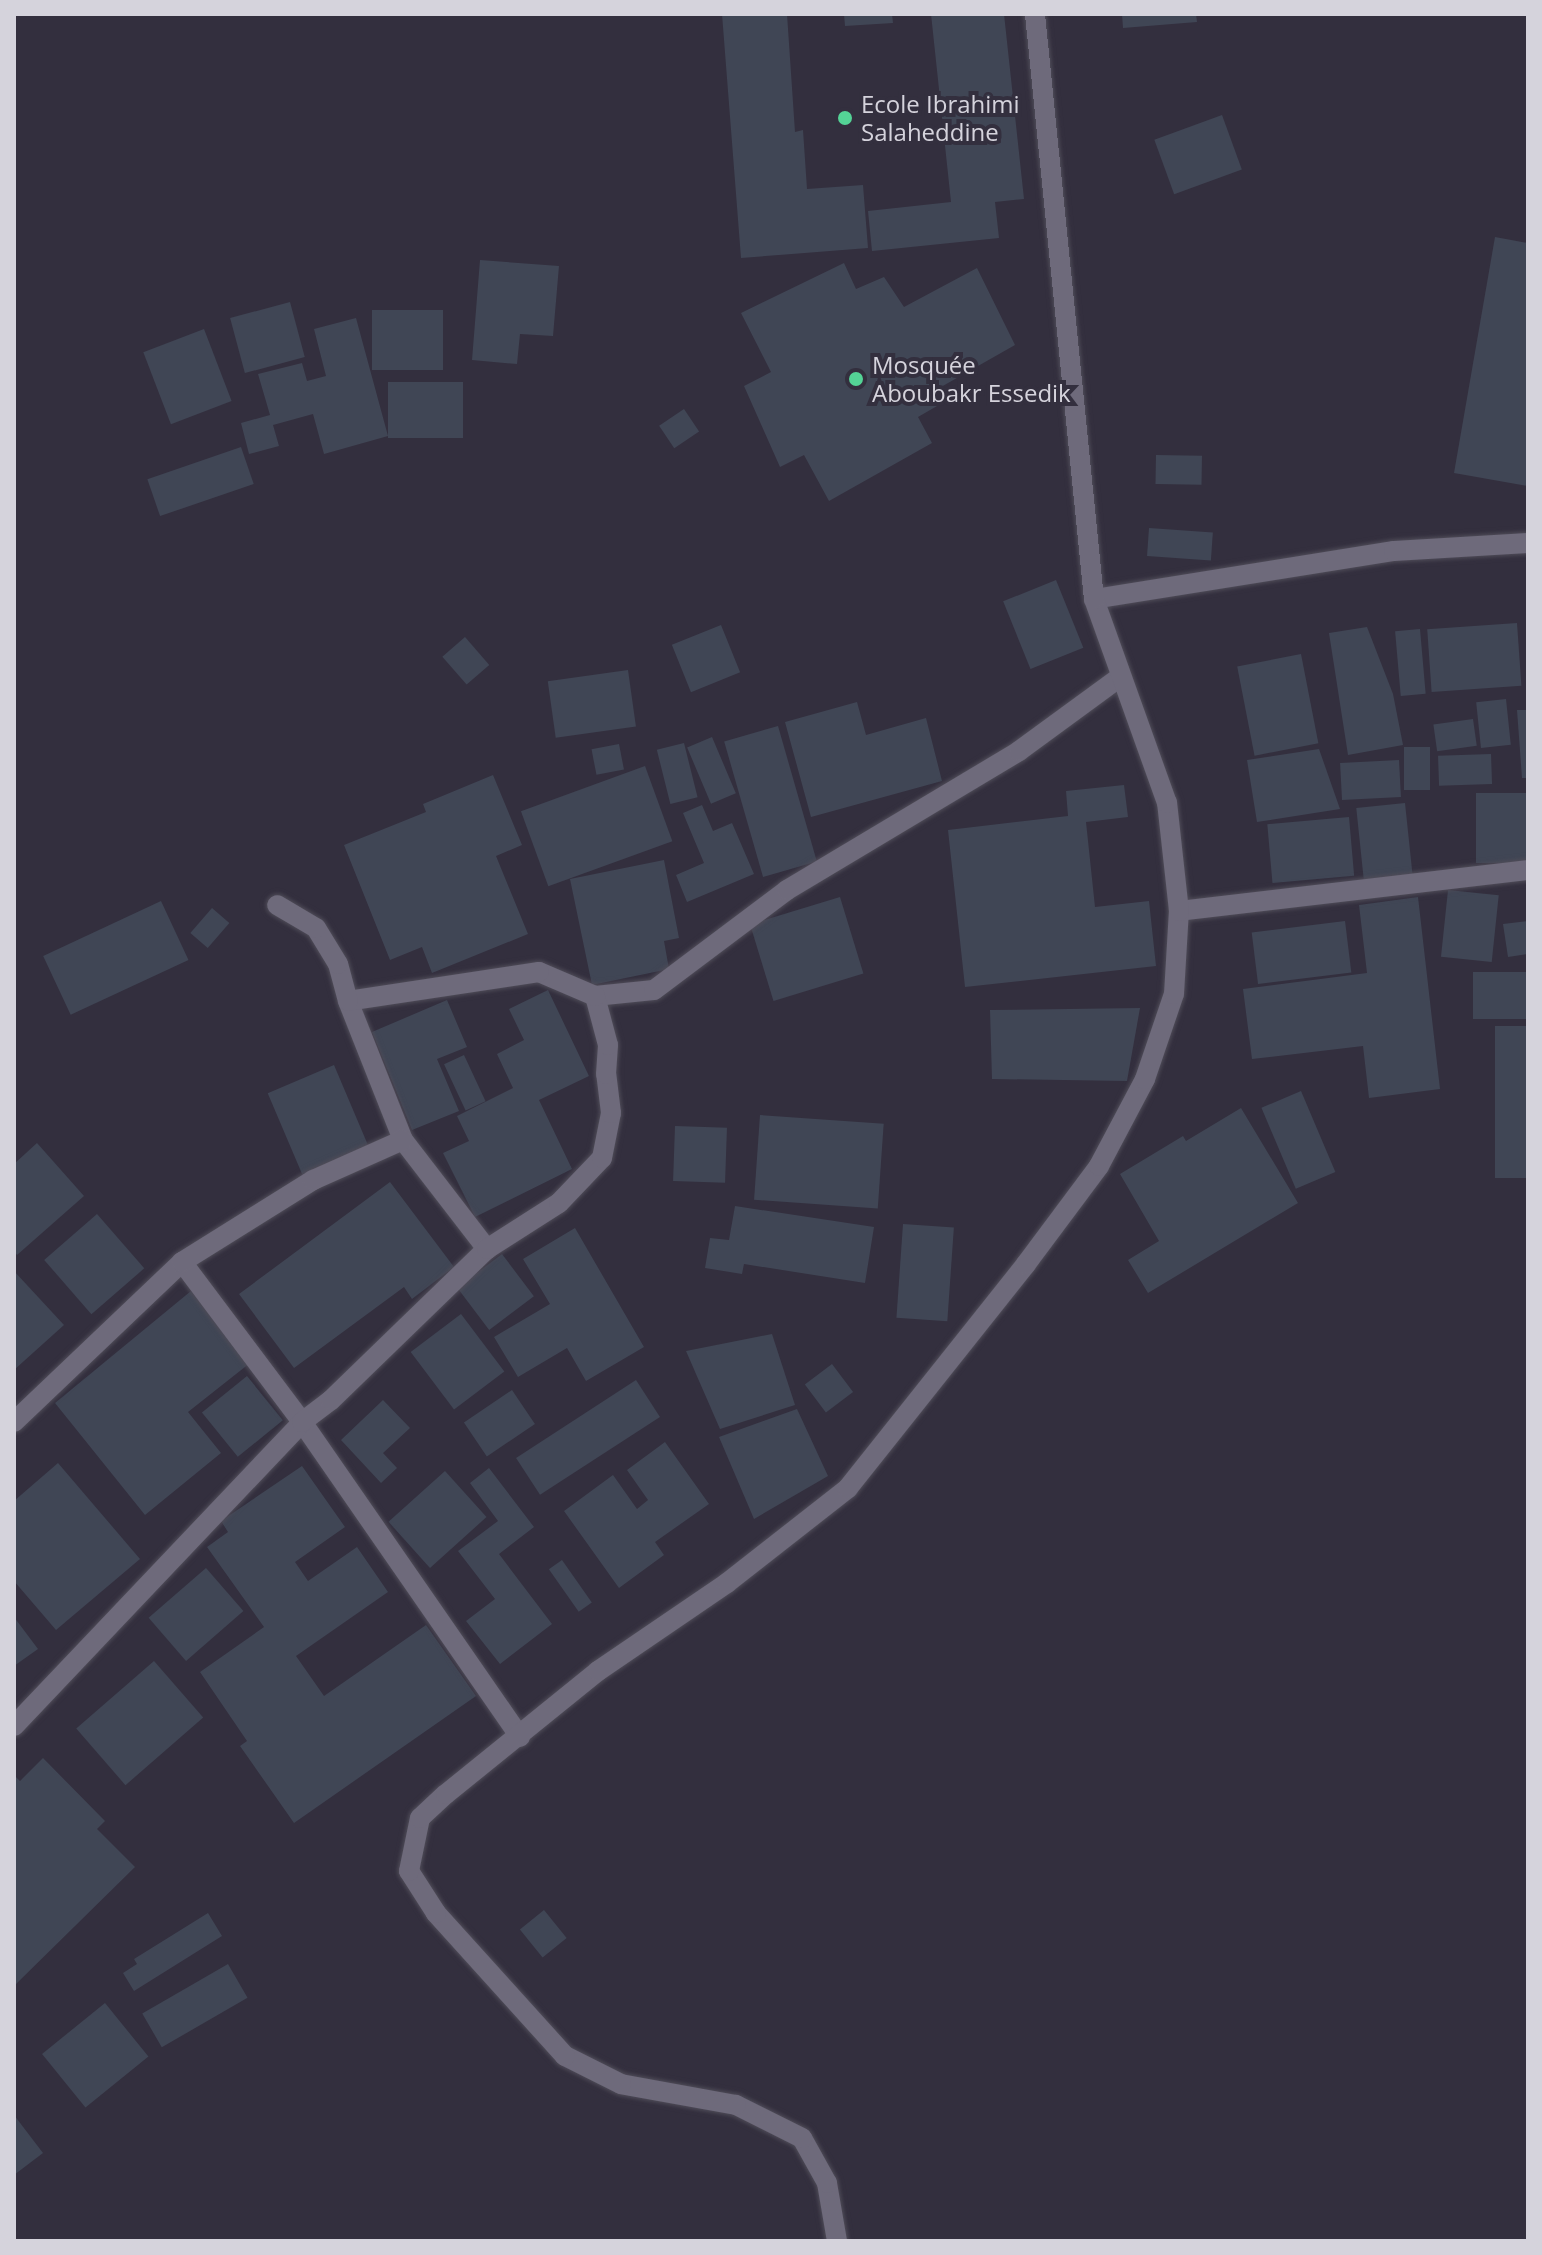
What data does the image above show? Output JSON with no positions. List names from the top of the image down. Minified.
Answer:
{"places":["Ecole Ibrahimi Salaheddine","Mosquée Aboubakr Essedik"]}
